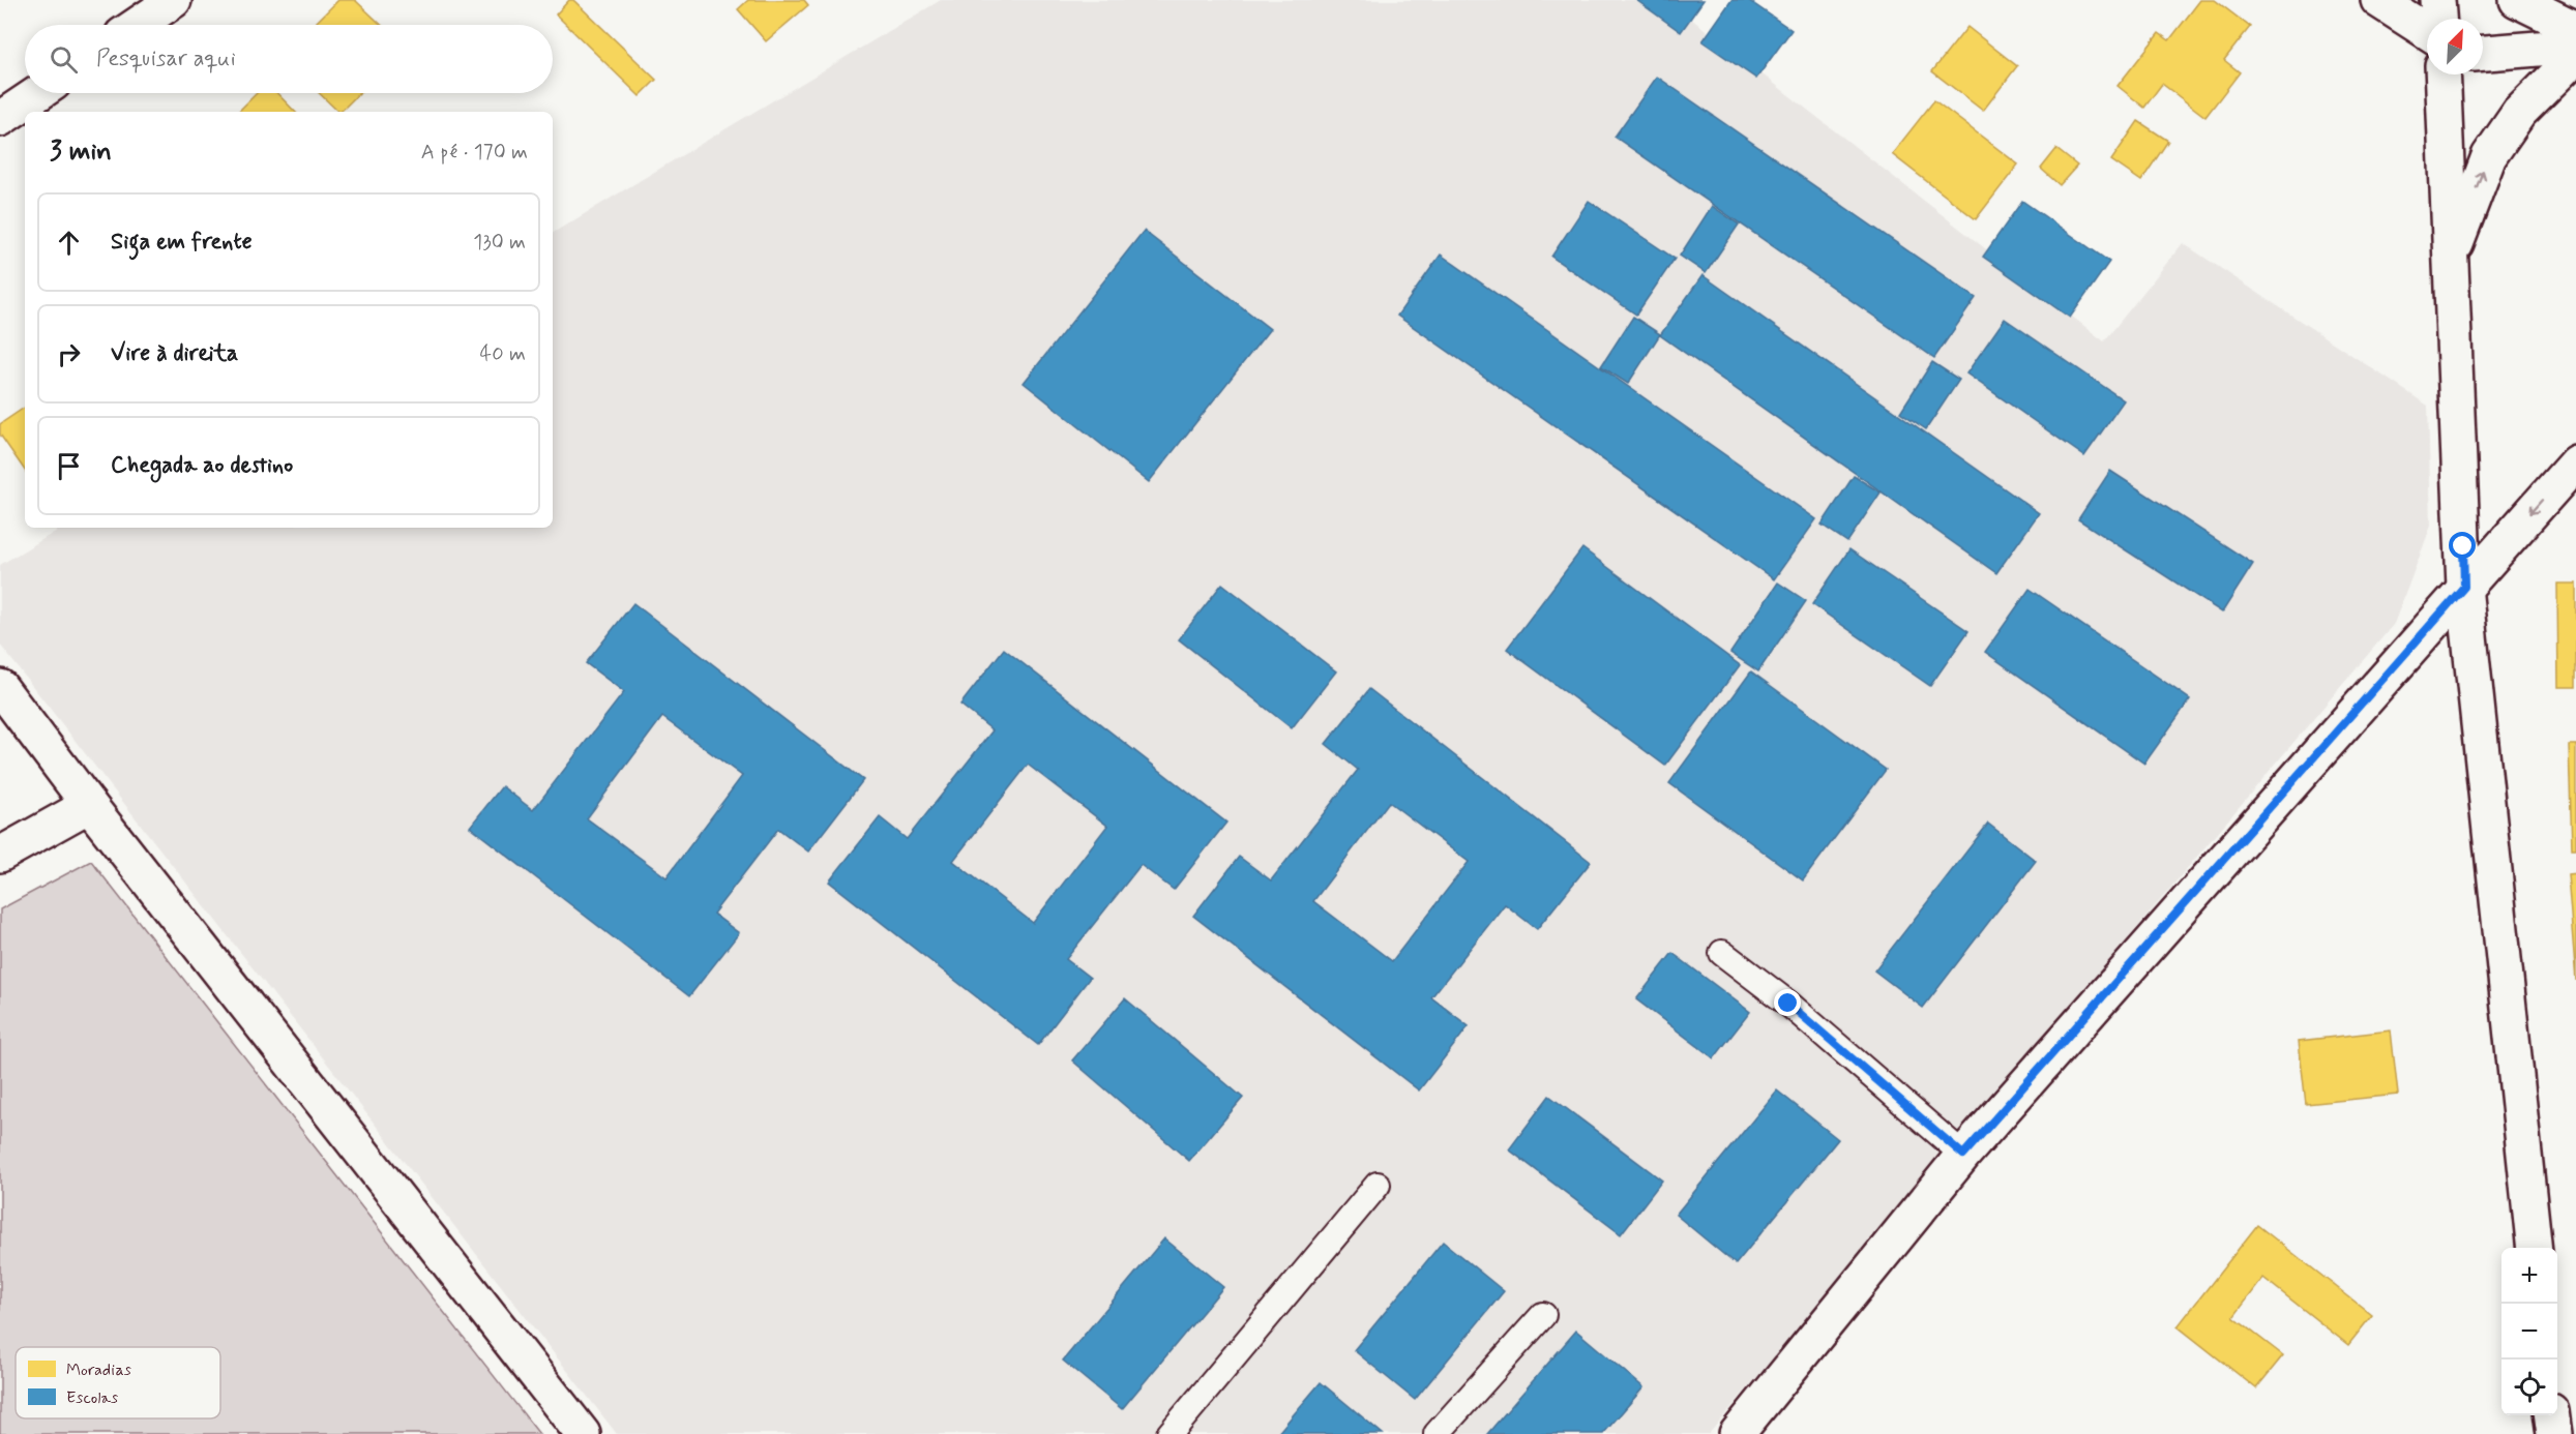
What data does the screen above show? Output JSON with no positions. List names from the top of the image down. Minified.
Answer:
{"legend":["Moradias","Escolas"],"north":"top right","page":{"search":"Pesquisar aqui","heading":["3 min","A pé · 170 m"],"list":[["Siga em frente","130 m"],["Vire à direita","40 m"],"Chegada ao destino"],"map_buttons":["+","−"]}}
